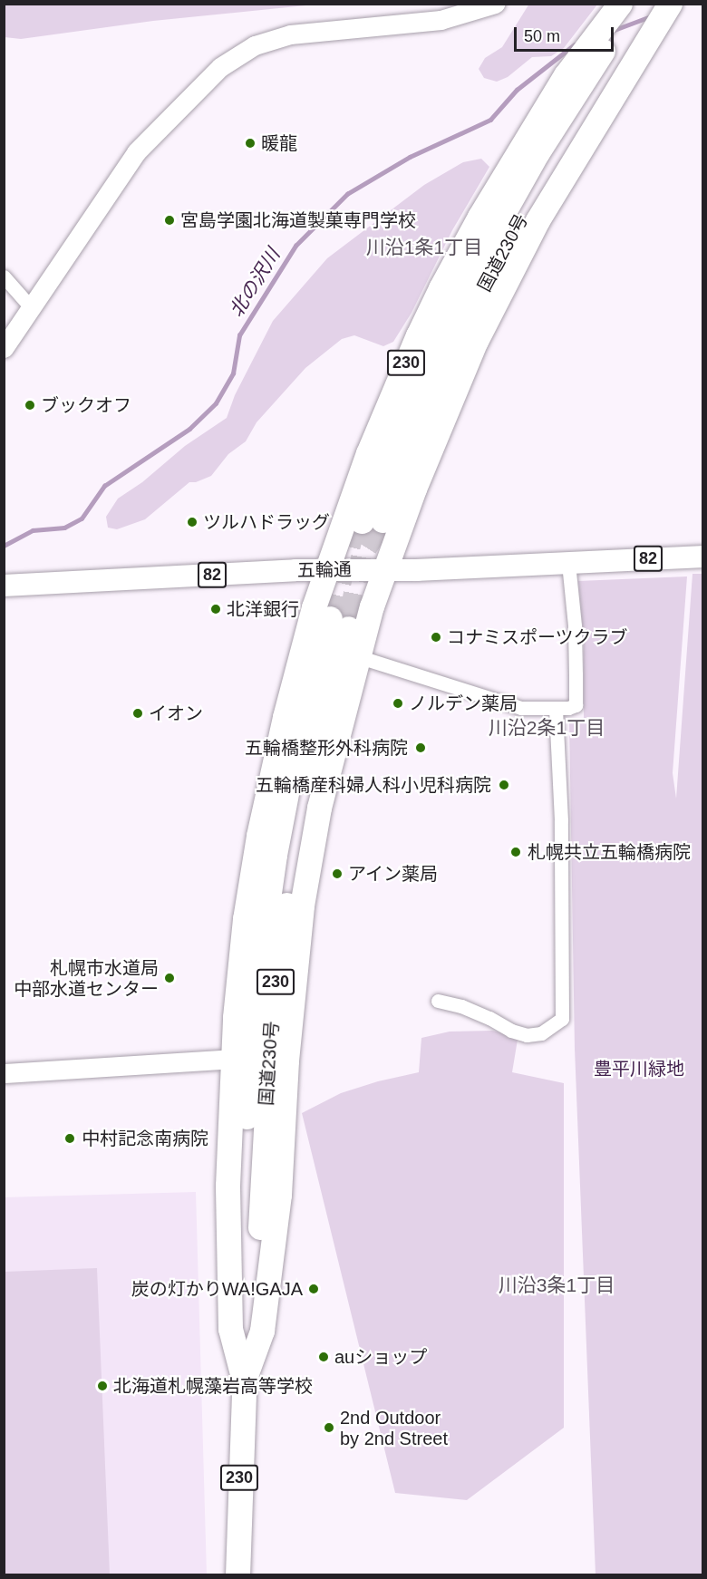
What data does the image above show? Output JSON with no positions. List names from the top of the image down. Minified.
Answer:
{"streets":{"highway":["国道230号","230"],"main road":["82","五輪通"]},"crossings":[["国道230号","230"],["230","五輪通"]],"districts":["川沿1条1丁目","川沿2条1丁目","川沿3条1丁目"],"water":["北の沢川"],"parks":["豊平川緑地"],"places":["暖龍","宮島学園北海道製菓専門学校","ブックオフ","ツルハドラッグ","北洋銀行","コナミスポーツクラブ","ノルデン薬局","イオン","五輪橋整形外科病院","五輪橋産科婦人科小児科病院","札幌共立五輪橋病院","アイン薬局","札幌市水道局 中部水道センター","中村記念南病院","炭の灯かりWA!GAJA","auショップ","北海道札幌藻岩高等学校","2nd Outdoor by 2nd Street"],"scale_bar":"50 m"}
